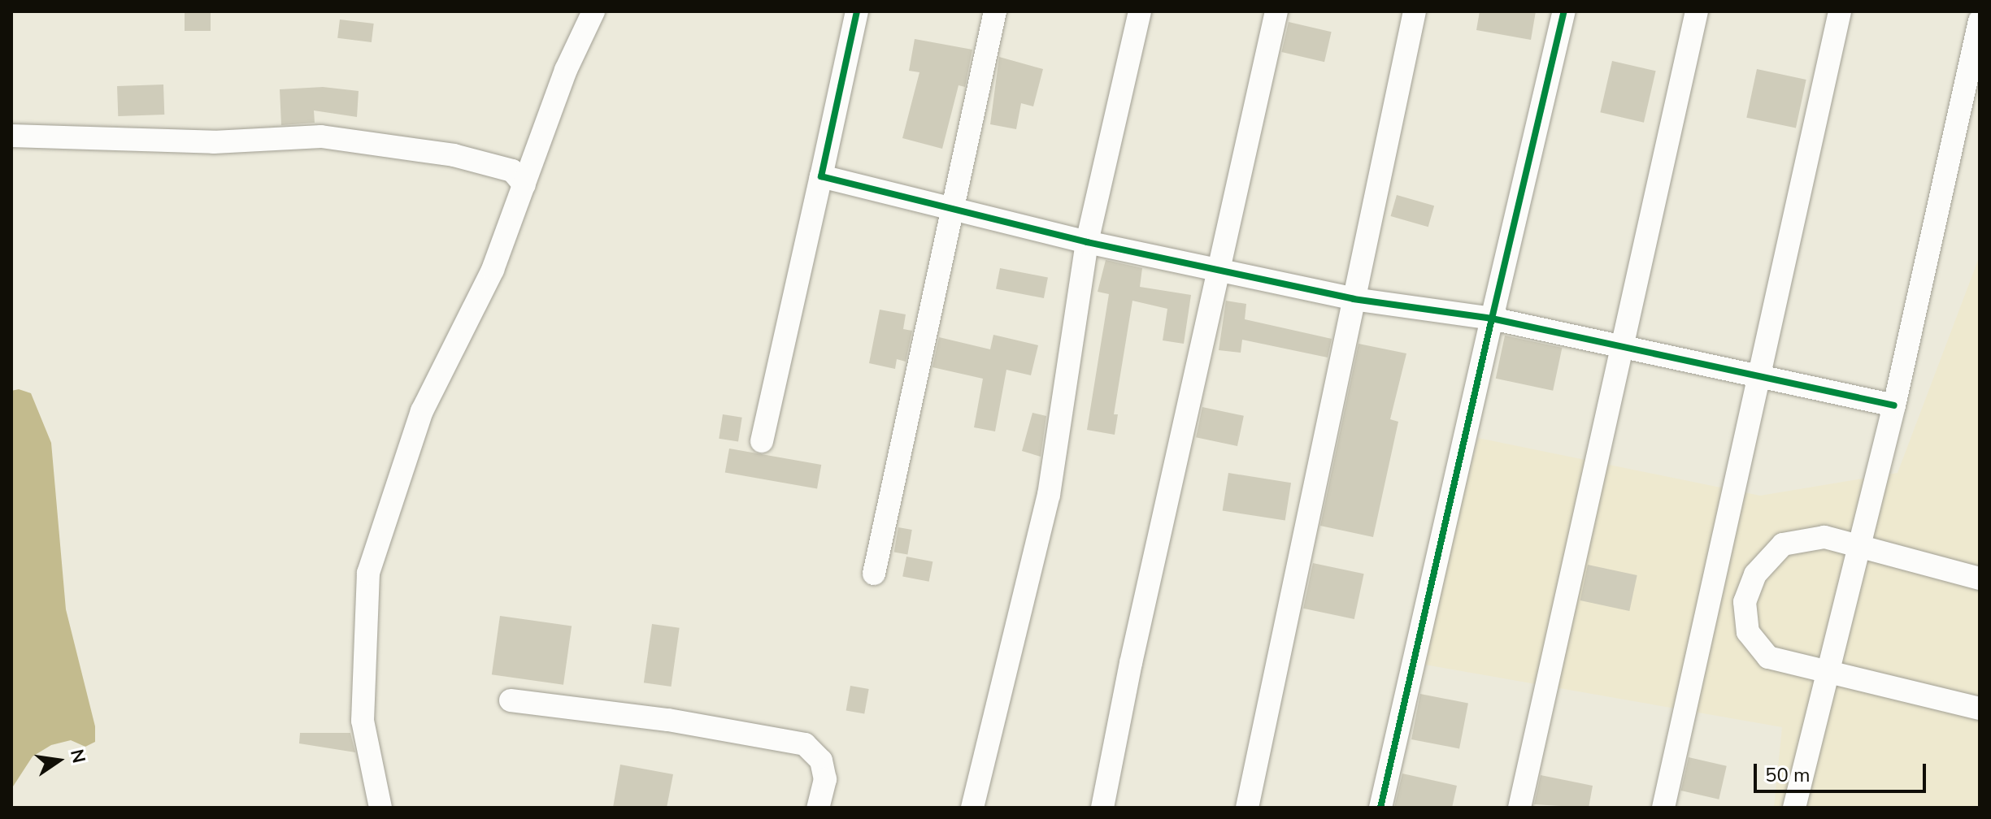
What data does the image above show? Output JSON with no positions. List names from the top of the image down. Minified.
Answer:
{"scale_bar":"50 m","north":"right"}
